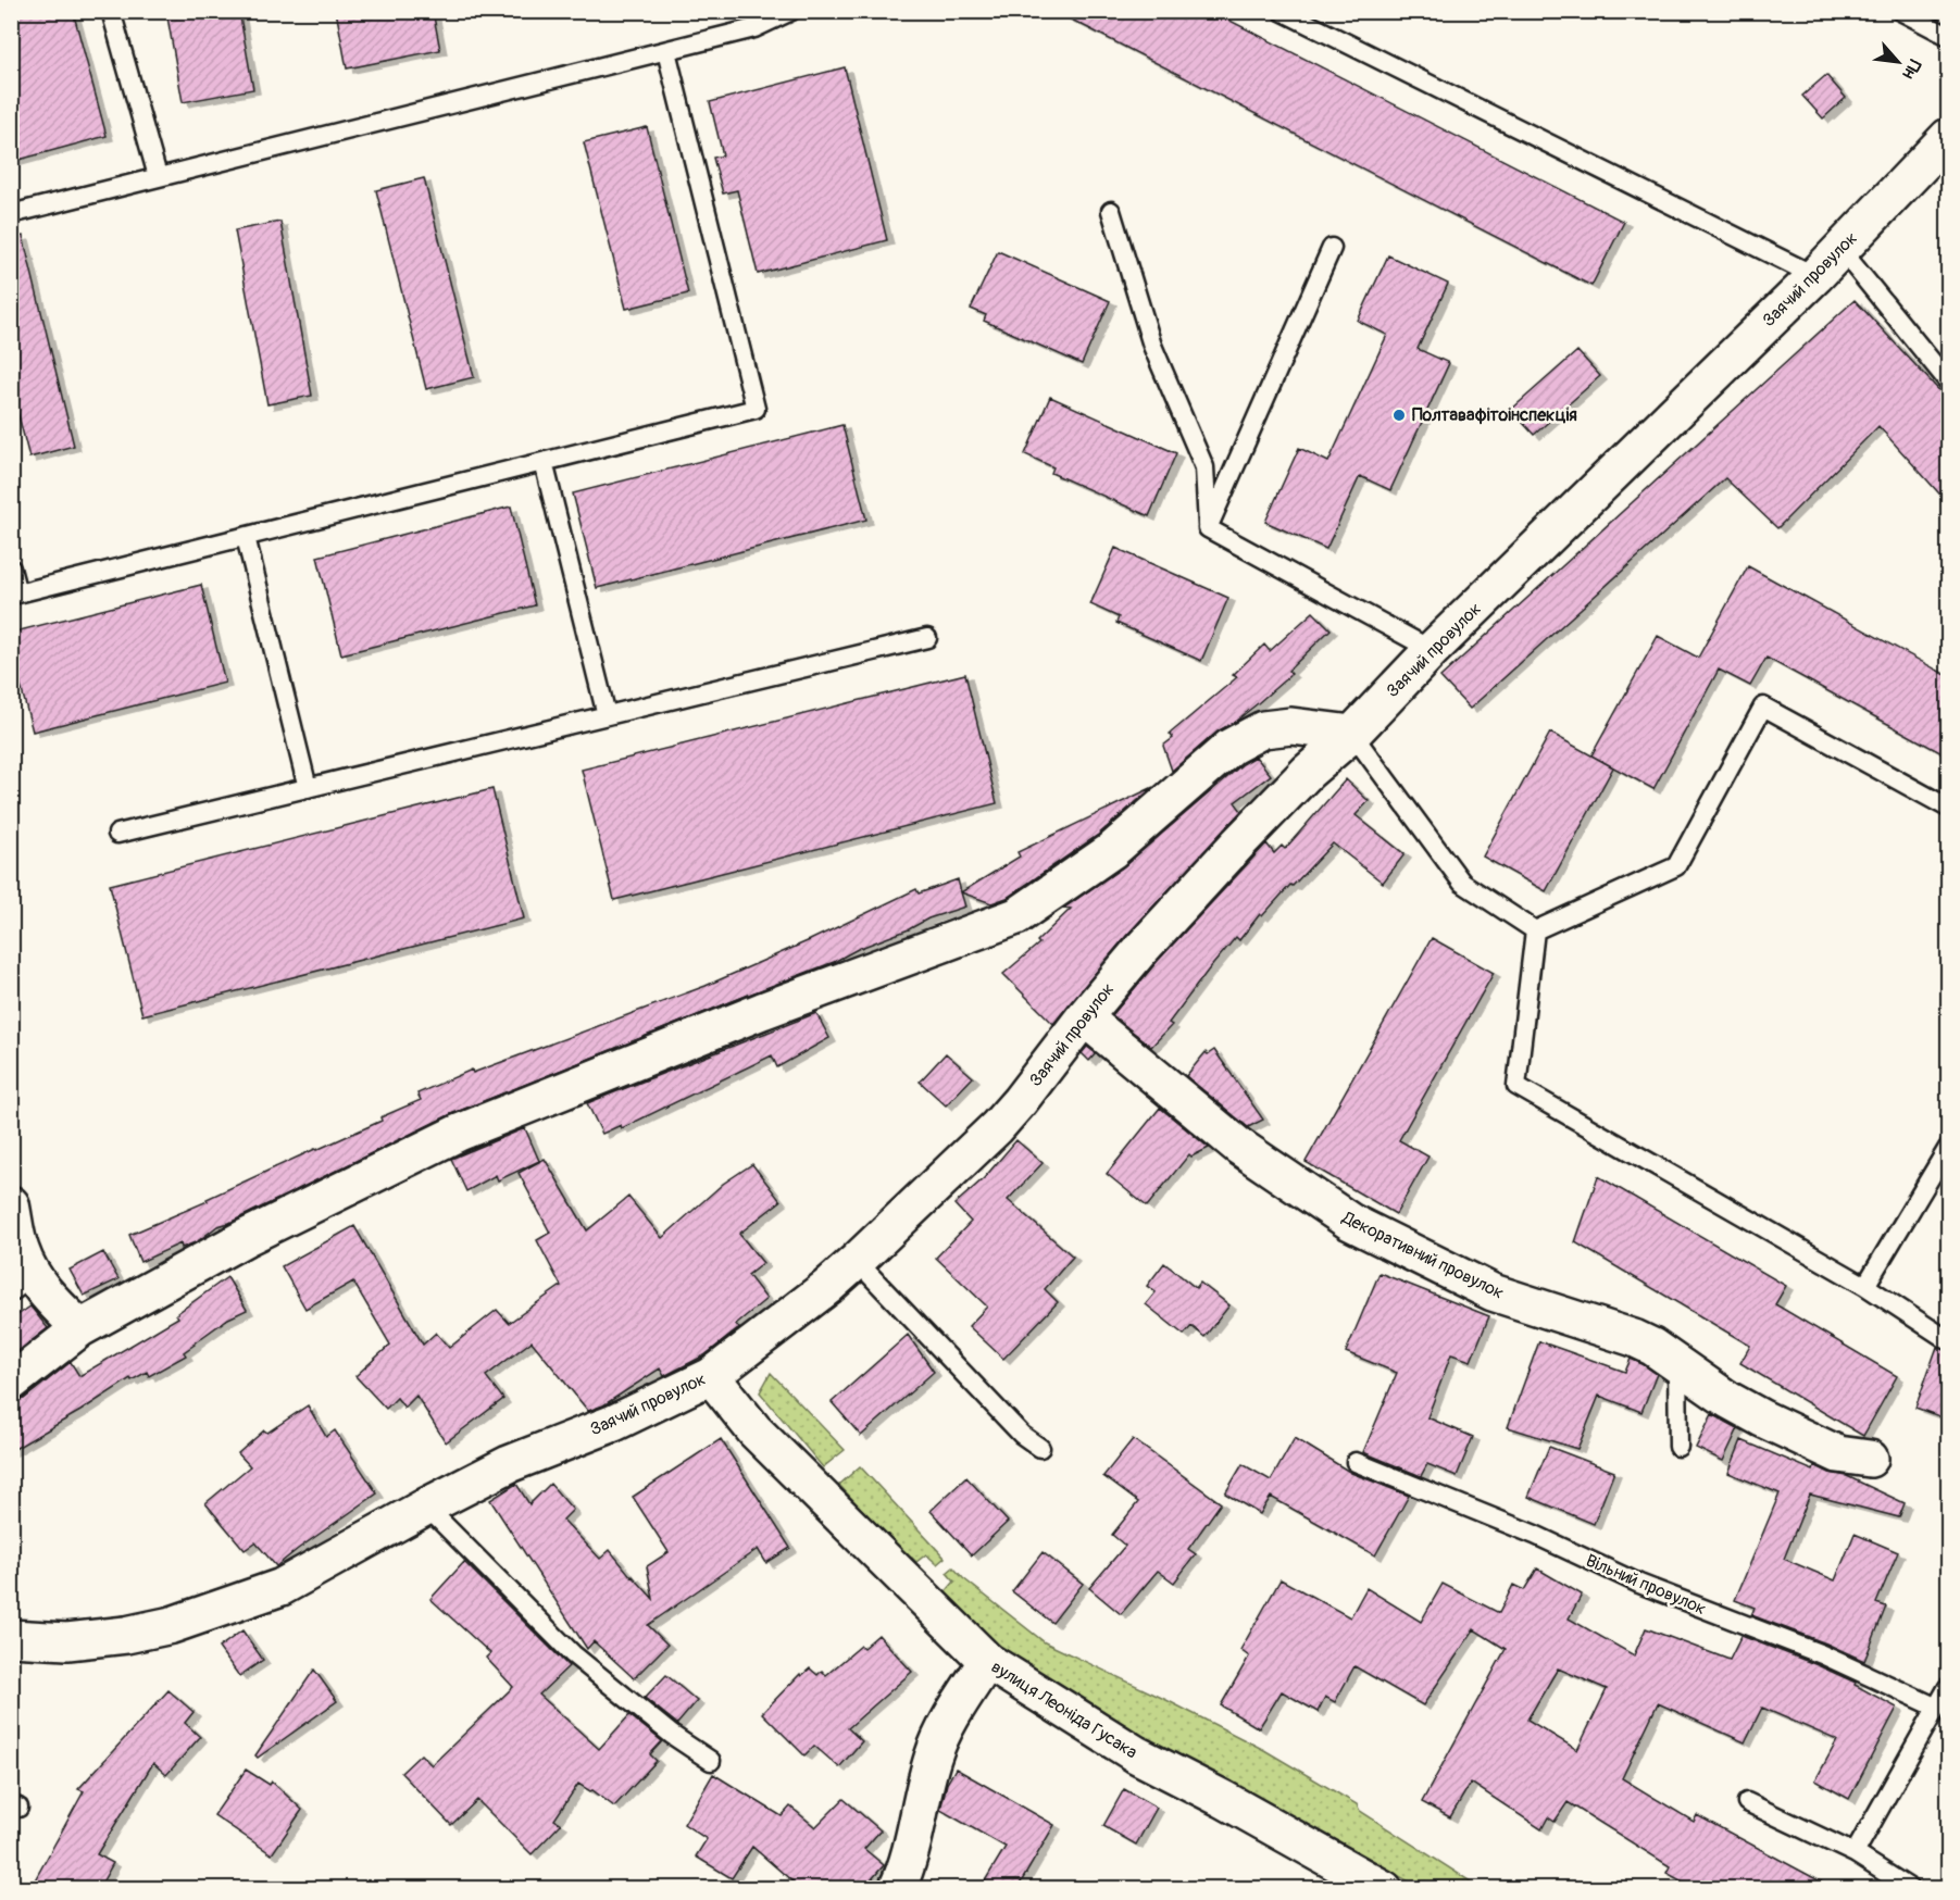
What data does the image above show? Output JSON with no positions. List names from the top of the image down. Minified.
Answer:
{"streets":{"street":["Заячий провулок","Декоративний провулок","вулиця Леоніда Гусака"],"lane":["Вільний провулок"]},"crossings":[["Заячий провулок","Декоративний провулок"],["Заячий провулок","вулиця Леоніда Гусака"]],"places":["Полтавафітоінспекція"],"north":"bottom right"}
